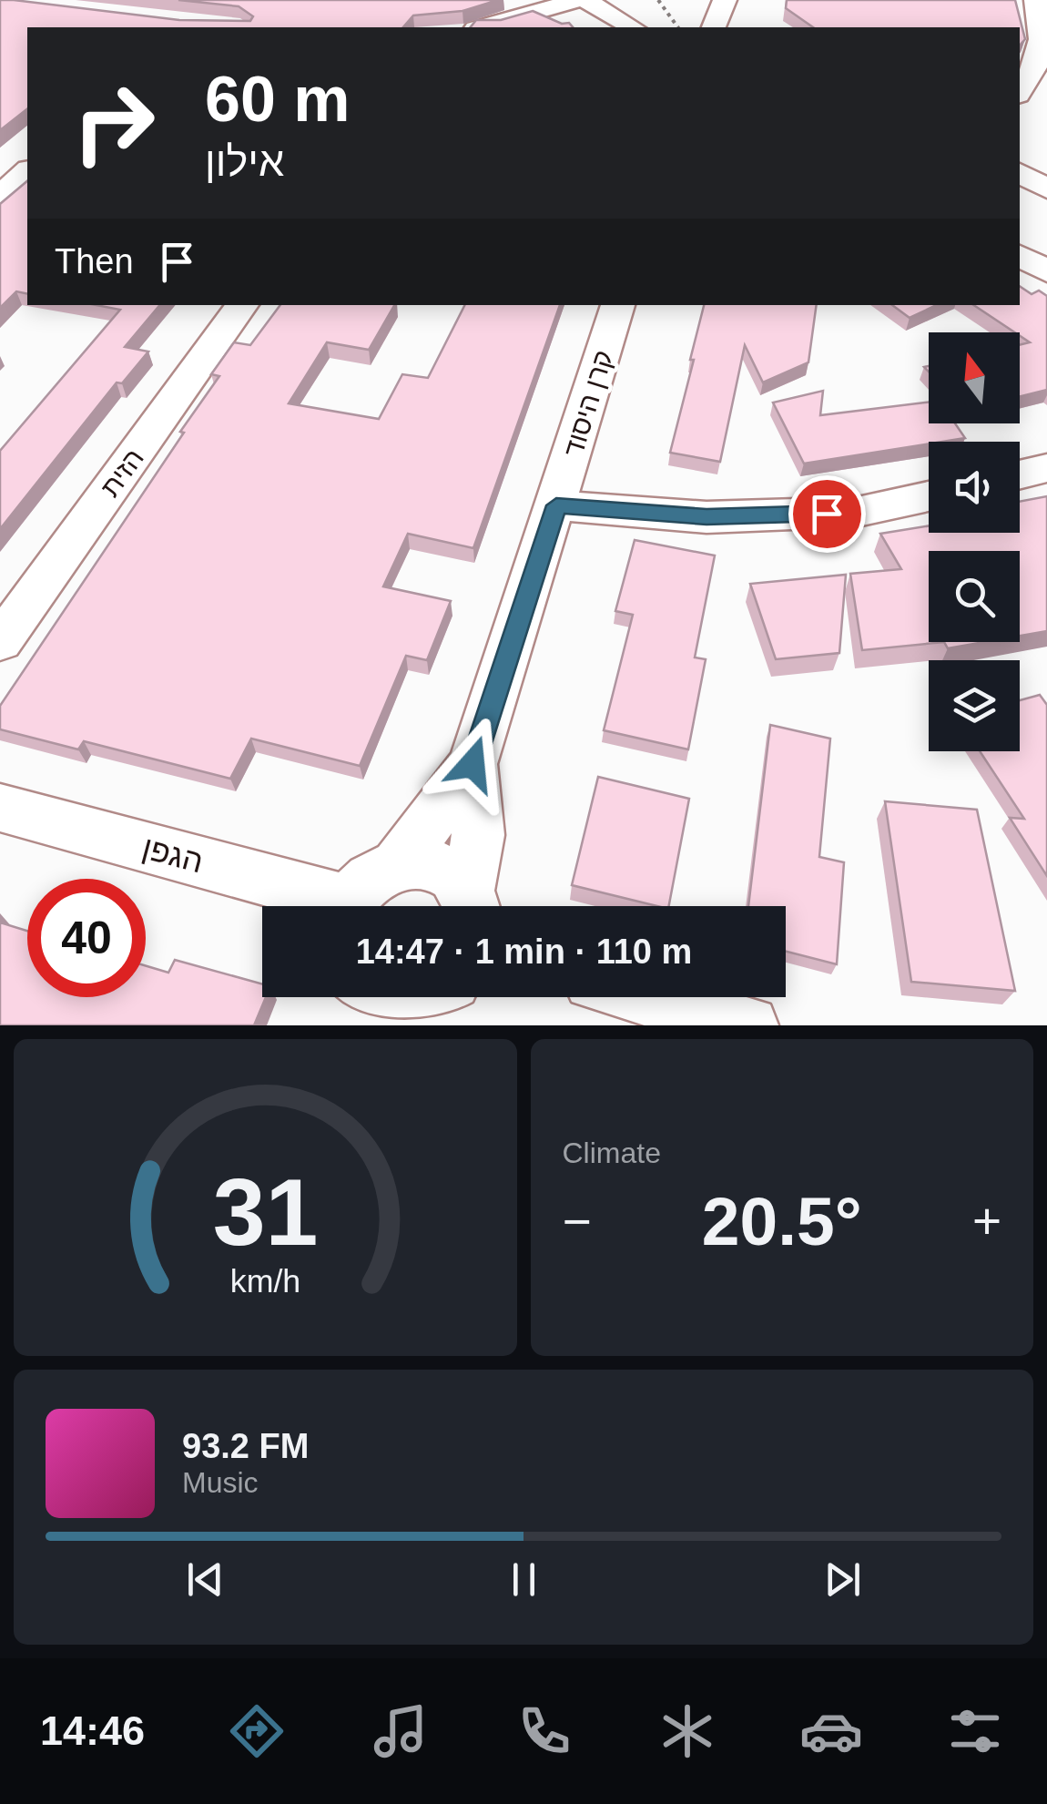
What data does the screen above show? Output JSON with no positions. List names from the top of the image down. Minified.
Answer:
{"streets":{"street":["קרן היסוד","הזית","הגפן"]},"north":"top","page":{"turn":["60 m","אילון"],"then":"Then","limit":"40","trip":"14:47 · 1 min · 110 m","tile":"Climate","heat":["−","20.5°","+"],"song":["93.2 FM","Music"],"tabs":"14:46","gauge":["31","km/h"]}}
